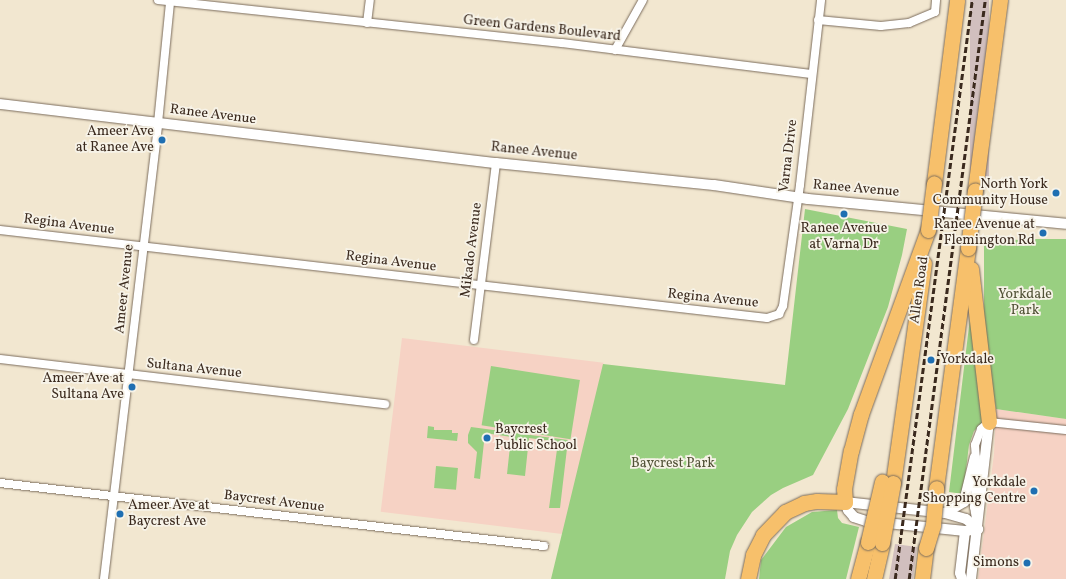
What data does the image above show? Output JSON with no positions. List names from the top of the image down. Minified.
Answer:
{"streets":{"highway":["Allen Road"],"street":["Green Gardens Boulevard","Ranee Avenue","Varna Drive","Regina Avenue","Mikado Avenue","Ameer Avenue","Sultana Avenue","Baycrest Avenue"]},"crossings":[["Green Gardens Boulevard","Varna Drive"],["Green Gardens Boulevard","Ameer Avenue"],["Ranee Avenue","Varna Drive"],["Ranee Avenue","Mikado Avenue"],["Ranee Avenue","Ameer Avenue"],["Varna Drive","Regina Avenue"],["Regina Avenue","Mikado Avenue"],["Regina Avenue","Ameer Avenue"],["Ameer Avenue","Sultana Avenue"],["Ameer Avenue","Baycrest Avenue"]],"parks":["Yorkdale Park","Baycrest Park"],"places":["Ameer Ave at Ranee Ave","North York Community House","Ranee Avenue at Varna Dr","Ranee Avenue at Flemington Rd","Yorkdale","Ameer Ave at Sultana Ave","Baycrest Public School","Yorkdale Shopping Centre","Ameer Ave at Baycrest Ave","Simons"]}
